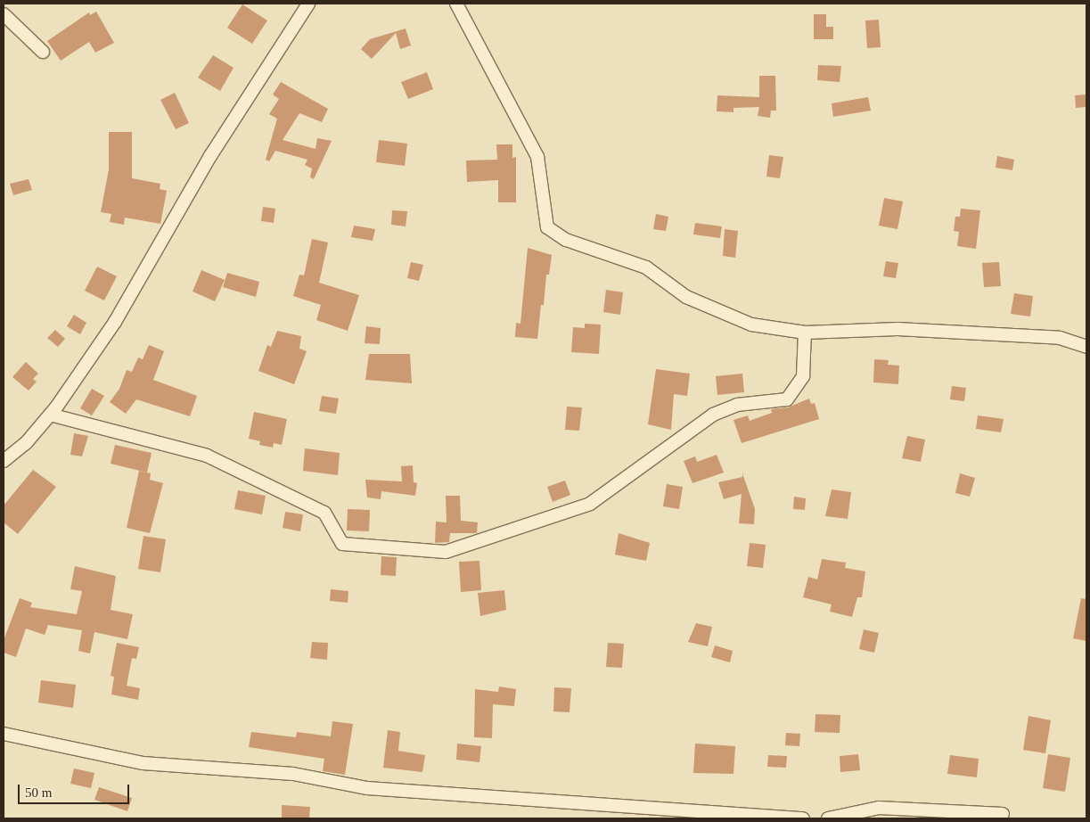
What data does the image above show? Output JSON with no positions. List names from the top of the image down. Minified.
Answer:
{"scale_bar":"50 m"}
